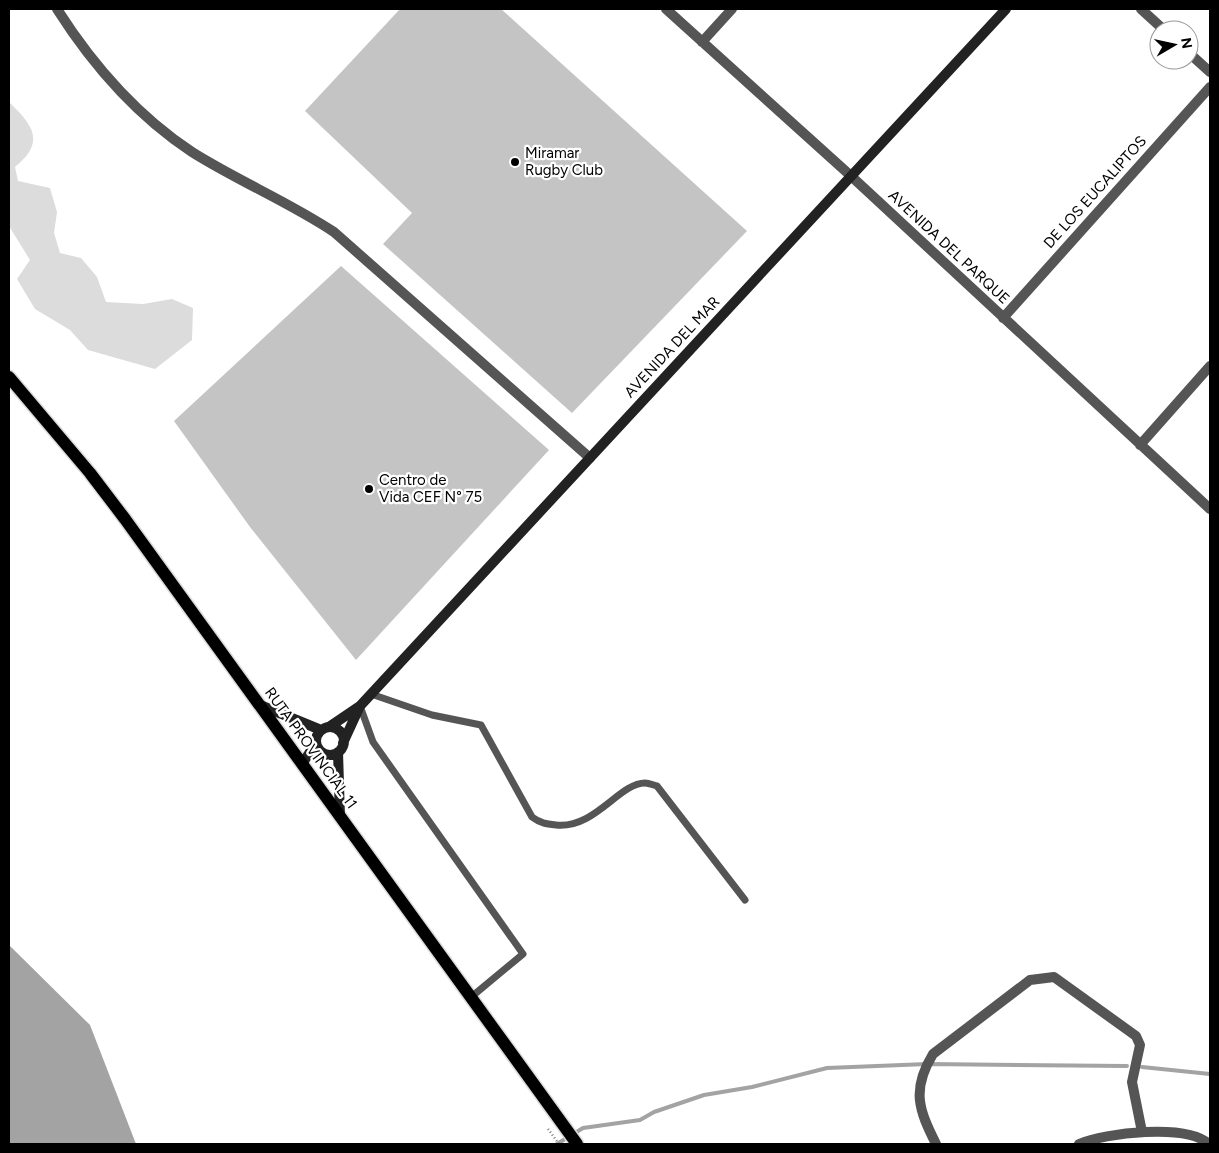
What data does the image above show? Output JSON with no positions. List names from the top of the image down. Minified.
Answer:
{"streets":{"main road":["AVENIDA DEL MAR","RUTA PROVINCIAL 11"],"street":["DE LOS EUCALIPTOS","AVENIDA DEL PARQUE"]},"crossings":[["DE LOS EUCALIPTOS","AVENIDA DEL PARQUE"],["AVENIDA DEL PARQUE","AVENIDA DEL MAR"],["AVENIDA DEL MAR","RUTA PROVINCIAL 11"]],"places":["Miramar Rugby Club","Centro de Vida CEF N° 75"],"north":"right"}
